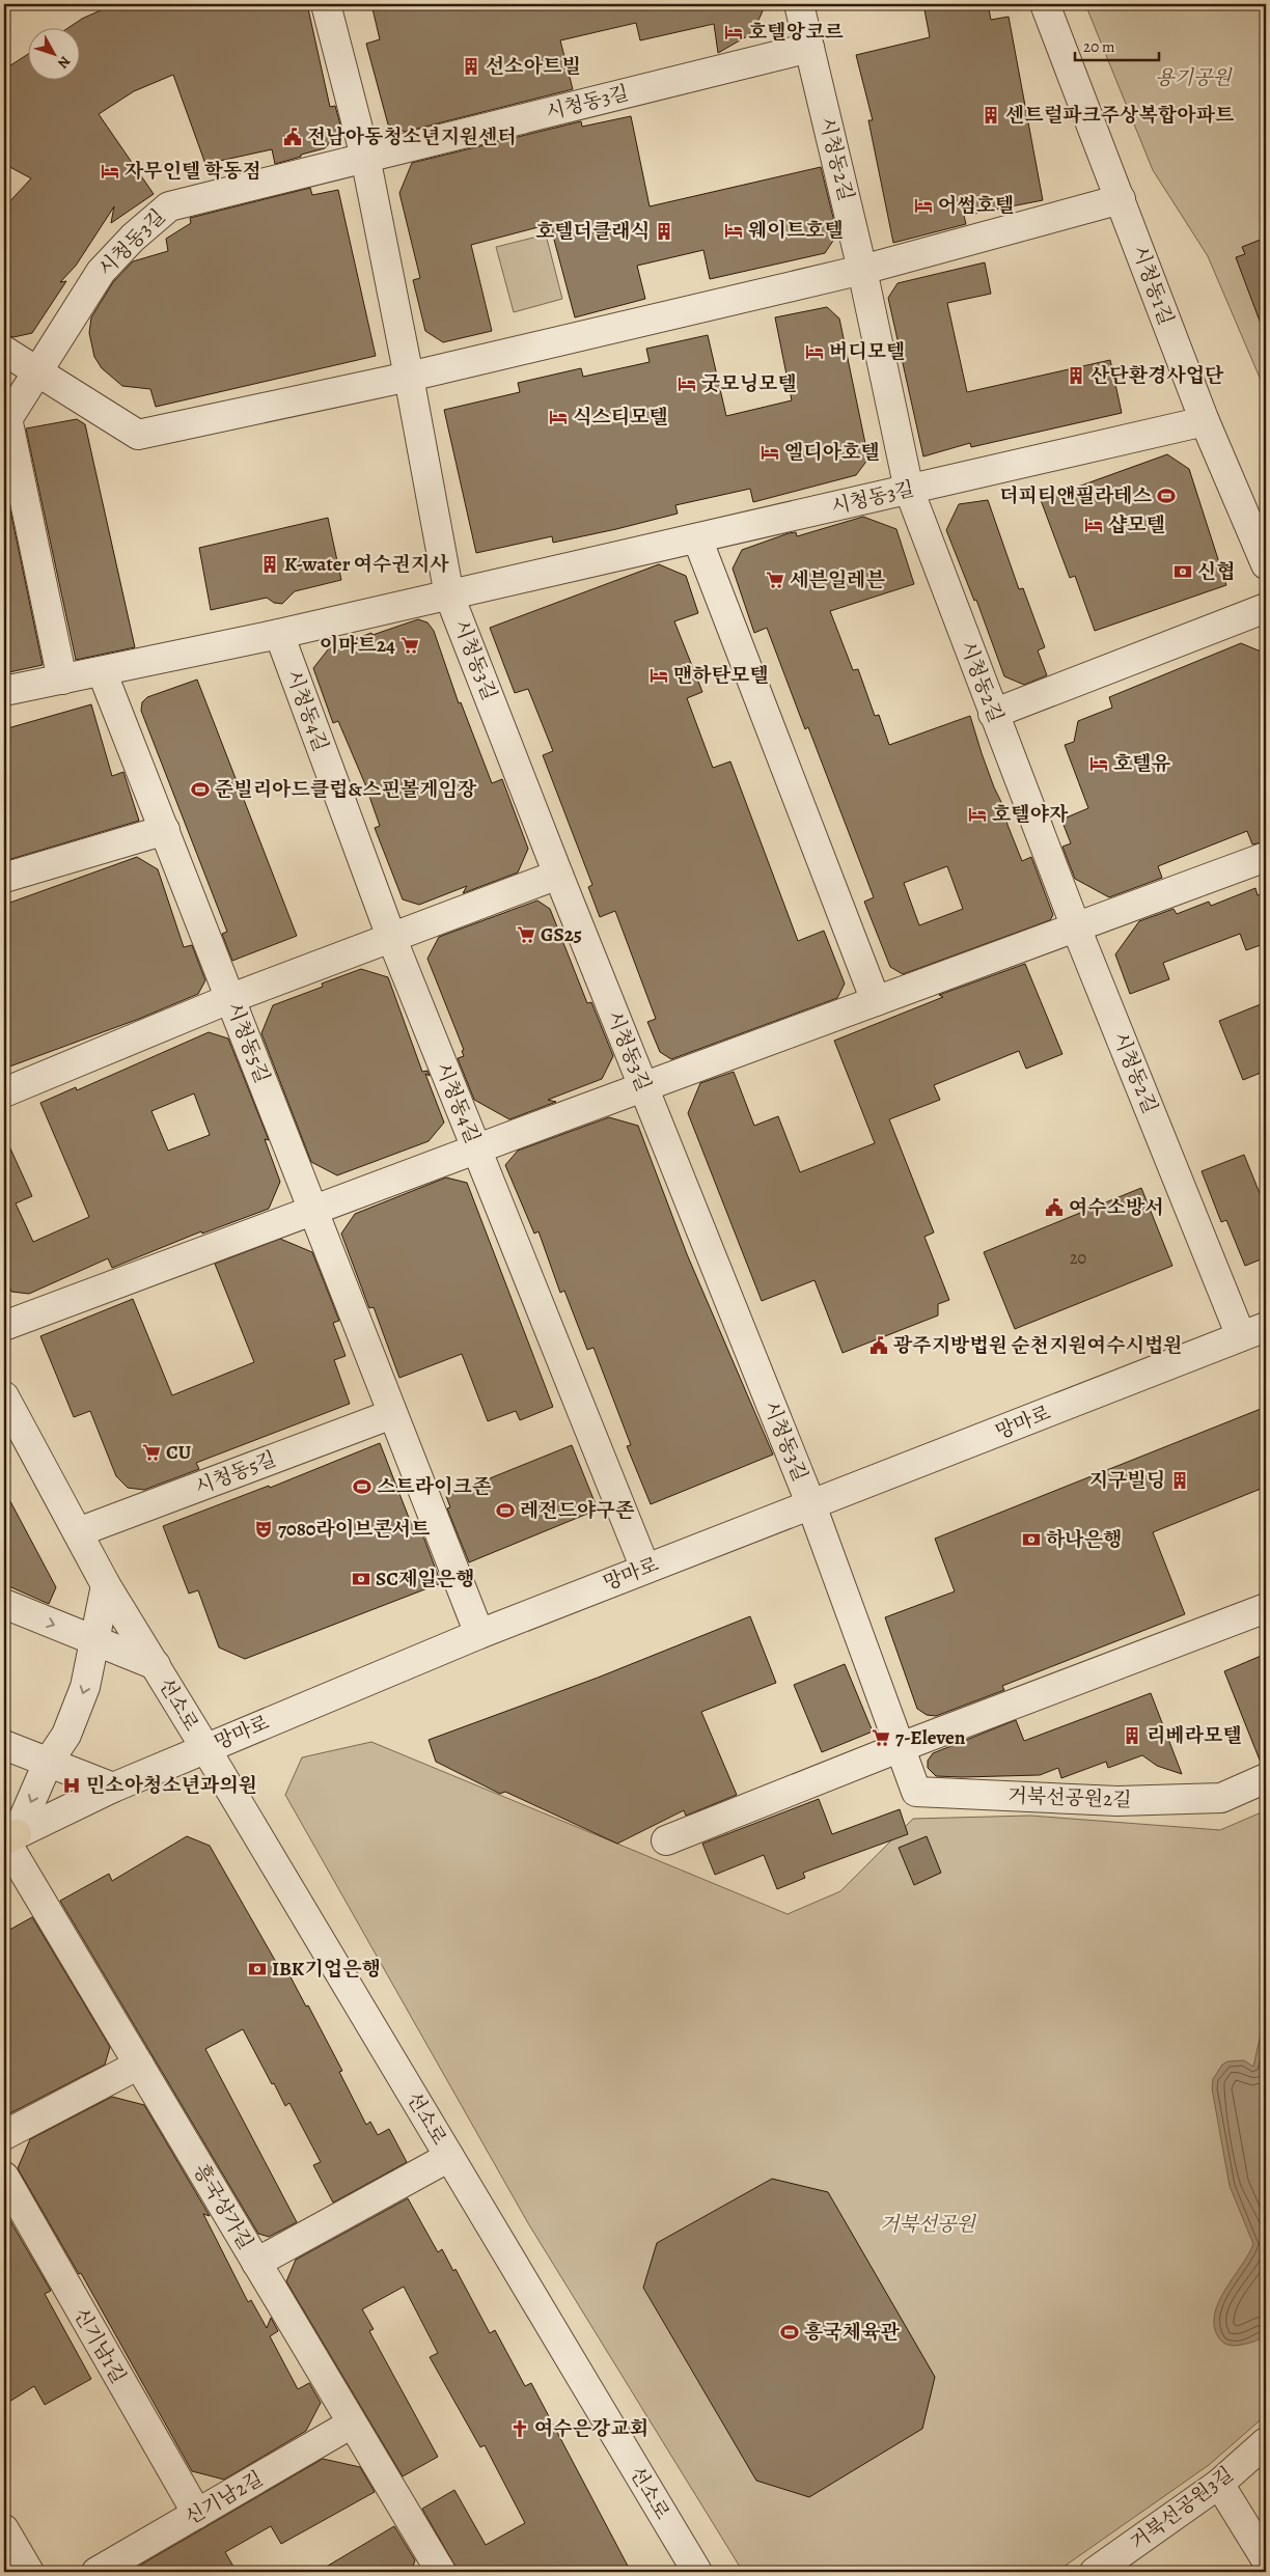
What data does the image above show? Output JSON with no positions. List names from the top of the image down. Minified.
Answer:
{"streets":{"street":["시청동3길","시청동2길","시청동1길","시청동4길","시청동5길","망마로","선소로","거북선공원2길","흥국상가길","신기남1길","신기남2길","거북선공원3길"]},"crossings":[["시청동3길","시청동2길"],["시청동3길","시청동1길"],["시청동3길","망마로"],["시청동3길","거북선공원2길"],["시청동2길","망마로"],["시청동4길","망마로"],["시청동5길","망마로"],["시청동5길","선소로"],["망마로","선소로"],["망마로","거북선공원2길"],["망마로","흥국상가길"],["흥국상가길","신기남2길"],["신기남1길","신기남2길"]],"parks":["용기공원","거북선공원"],"places":{"hotel":["호텔앙코르","자무인텔 학동점","어썸호텔","웨이트호텔","버디모텔","굿모닝모텔","식스티모텔","엘디아호텔","샵모텔","맨하탄모텔","호텔유","호텔야자"],"building":["선소아트빌","센트럴파크주상복합아파트","호텔더클래식","산단환경사업단","K-water 여수권지사","지구빌딩","리베라모텔"],"public building":["전남아동청소년지원센터","여수소방서","광주지방법원 순천지원여수시법원"],"sports":["더피티앤필라테스","준빌리아드클럽&스핀볼게임장","스트라이크존","레전드야구존","흥국체육관"],"bank":["신협","하나은행","SC제일은행","IBK기업은행"],"supermarket":["세븐일레븐","이마트24","GS25","CU","7-Eleven"],"theatre":["7080라이브콘서트"],"hospital":["민소아청소년과의원"],"church":["여수은강교회"]},"house_numbers":["20"],"scale_bar":"20 m","north":"bottom right"}
